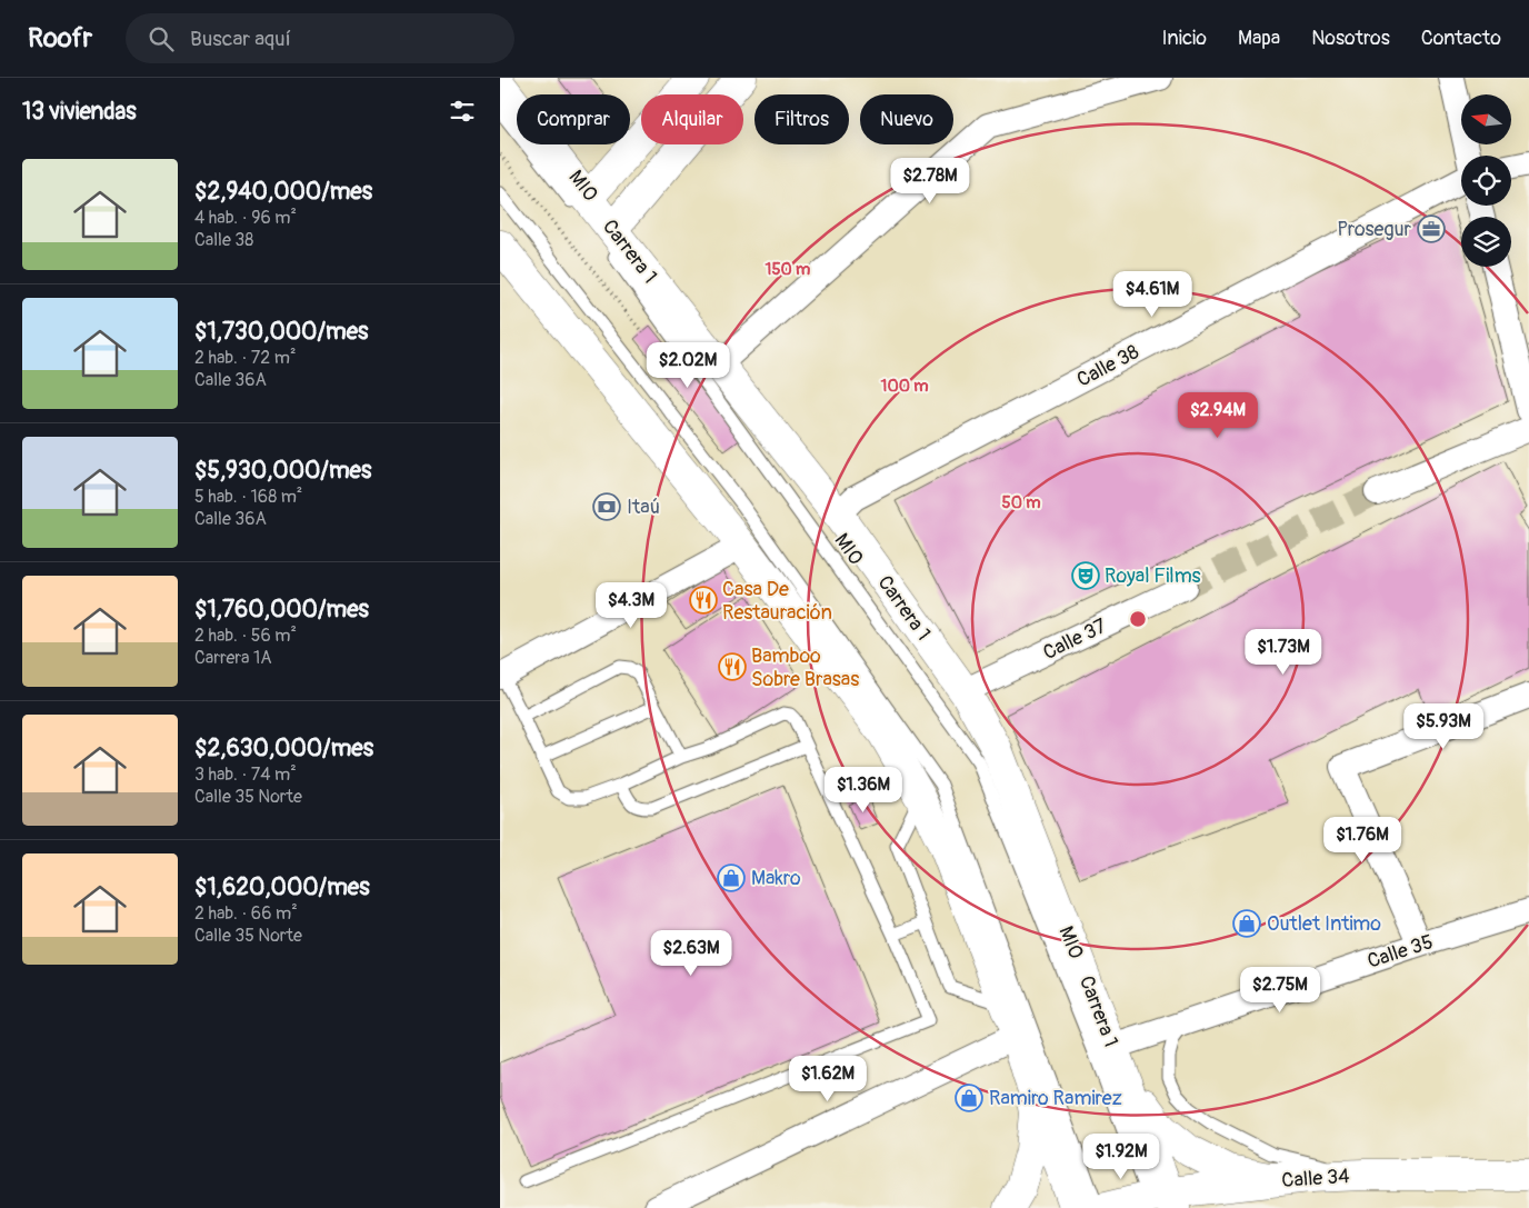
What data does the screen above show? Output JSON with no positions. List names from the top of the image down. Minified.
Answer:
{"streets":{"main road":["Carrera 1","Calle 34"],"street":["Calle 38","Calle 37","Calle 35"],"lane":["MIO"]},"crossings":[["MIO","Carrera 1"],["MIO","Calle 34"],["Carrera 1","Calle 38"],["Carrera 1","Calle 37"],["Carrera 1","Calle 35"],["Carrera 1","Calle 34"]],"places":{"office":["Prosegur"],"bank":["Itaú"],"theatre":["Royal Films"],"restaurant":["Casa De Restauración","Bamboo Sobre Brasas"],"shop":["Makro","Outlet Intimo","Ramiro Ramirez"]},"north":"left","page":{"header":"Roofr","search":"Buscar aquí","nav":["Inicio","Mapa","Nosotros","Contacto"],"heading":"13 viviendas","chip":["Comprar","Alquilar","Filtros","Nuevo"],"list":[{"name":"$2,940,000/mes","note":"4 hab. · 96 m² · Calle 38"},{"name":"$1,730,000/mes","note":"2 hab. · 72 m² · Calle 36A"},{"name":"$5,930,000/mes","note":"5 hab. · 168 m² · Calle 36A"},{"name":"$1,760,000/mes","note":"2 hab. · 56 m² · Carrera 1A"},{"name":"$2,630,000/mes","note":"3 hab. · 74 m² · Calle 35 Norte"},{"name":"$1,620,000/mes","note":"2 hab. · 66 m² · Calle 35 Norte"}],"price":["$2.78M","$4.61M","$2.02M","$2.94M","$4.3M","$1.73M","$5.93M","$1.36M","$1.76M","$2.63M","$2.75M","$1.62M","$1.92M"]},"rings":["150 m","100 m","50 m"]}
